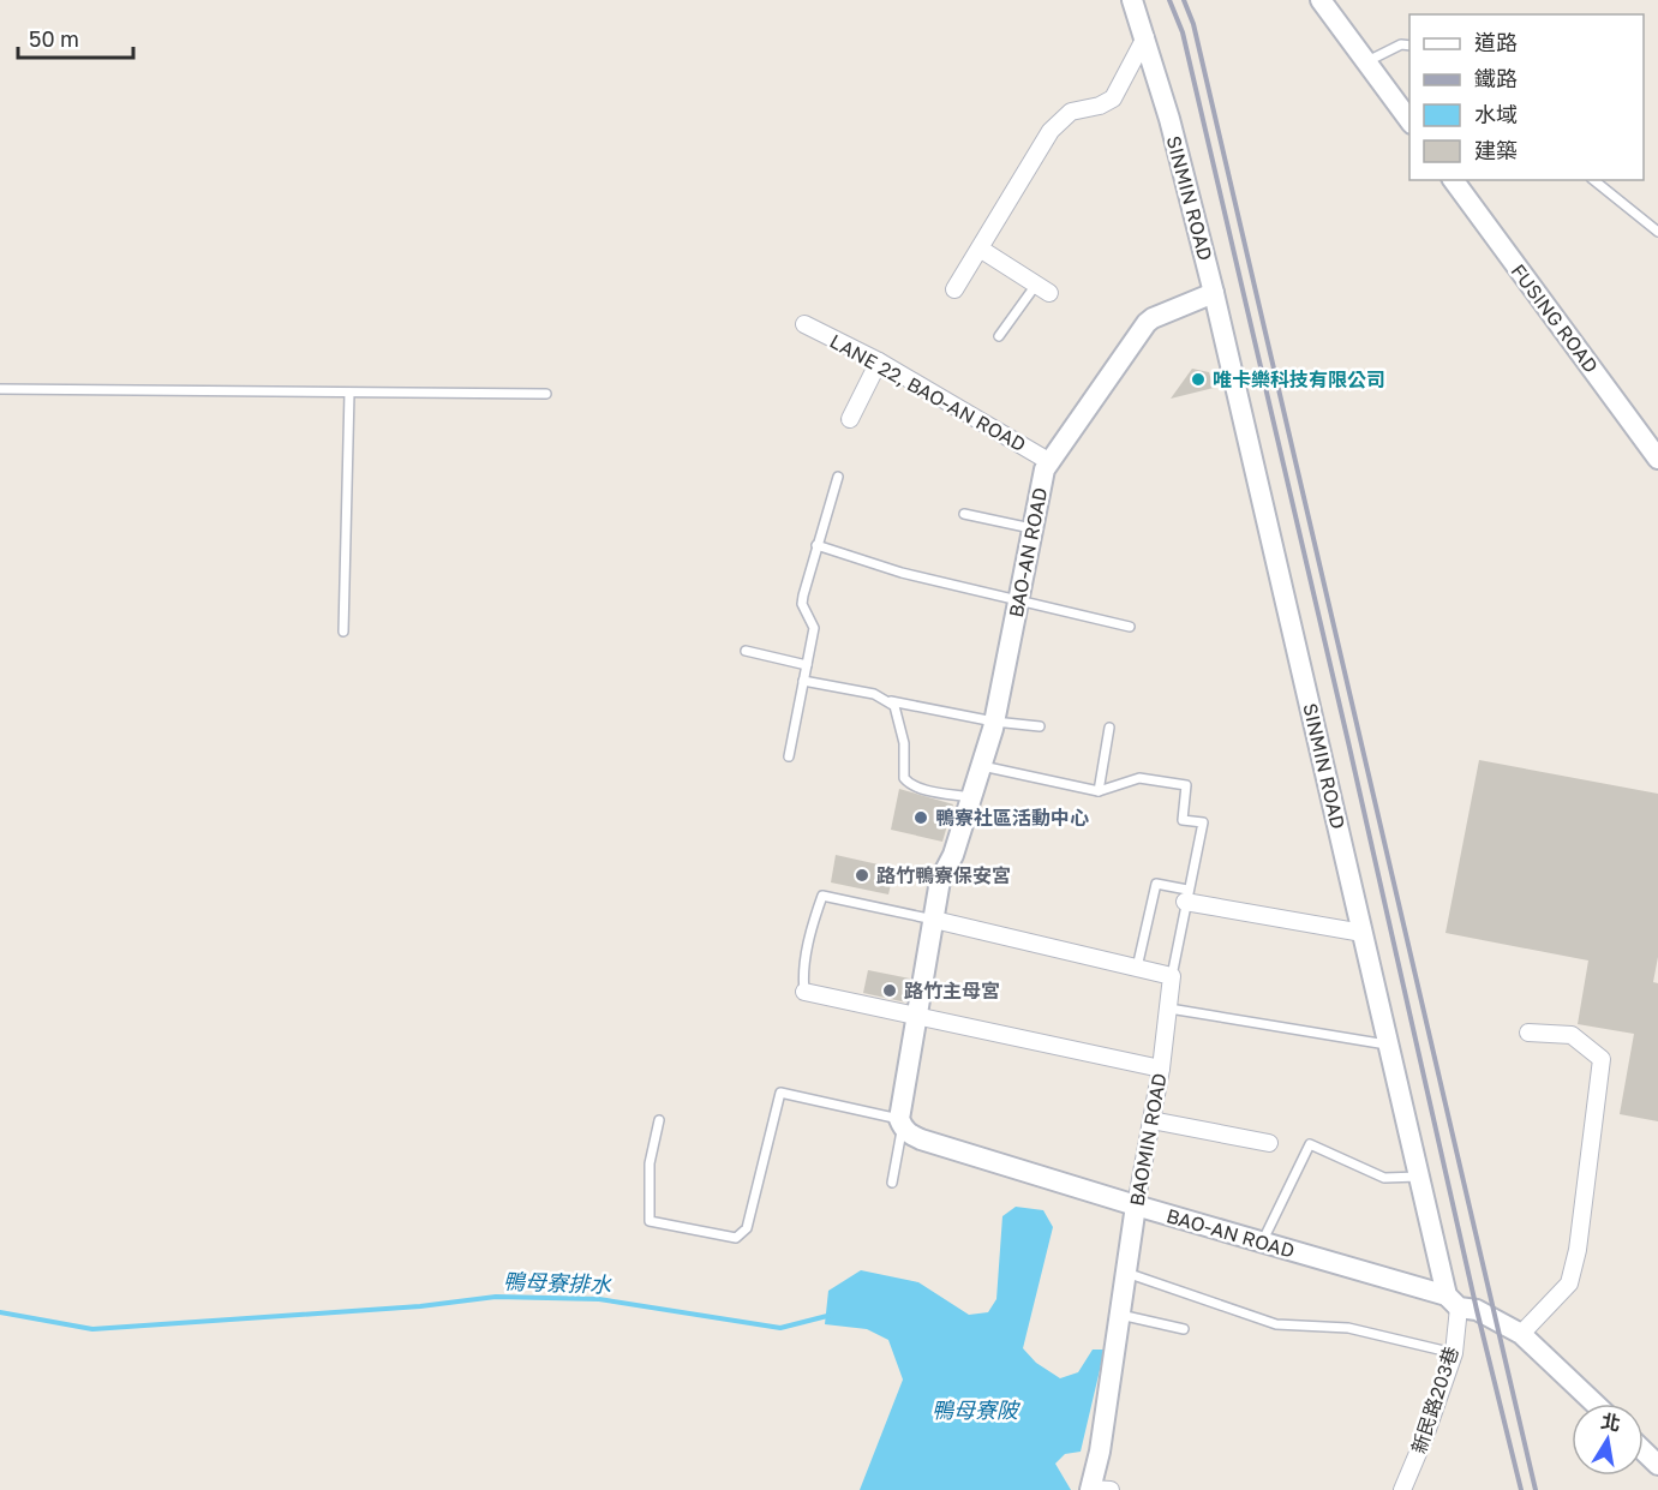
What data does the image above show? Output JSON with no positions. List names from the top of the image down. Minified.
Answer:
{"streets":{"street":["SINMIN ROAD","FUSING ROAD","LANE 22, BAO-AN ROAD","BAO-AN ROAD","BAOMIN ROAD","新民路203巷"]},"crossings":[["SINMIN ROAD","BAO-AN ROAD"],["SINMIN ROAD","新民路203巷"],["LANE 22, BAO-AN ROAD","BAO-AN ROAD"],["BAO-AN ROAD","BAOMIN ROAD"],["BAO-AN ROAD","新民路203巷"]],"water":["鴨母寮排水","鴨母寮陂"],"places":["唯卡樂科技有限公司","鴨寮社區活動中心","路竹鴨寮保安宮","路竹主母宮"],"legend":["道路","鐵路","水域","建築"],"scale_bar":"50 m","north":"top"}
